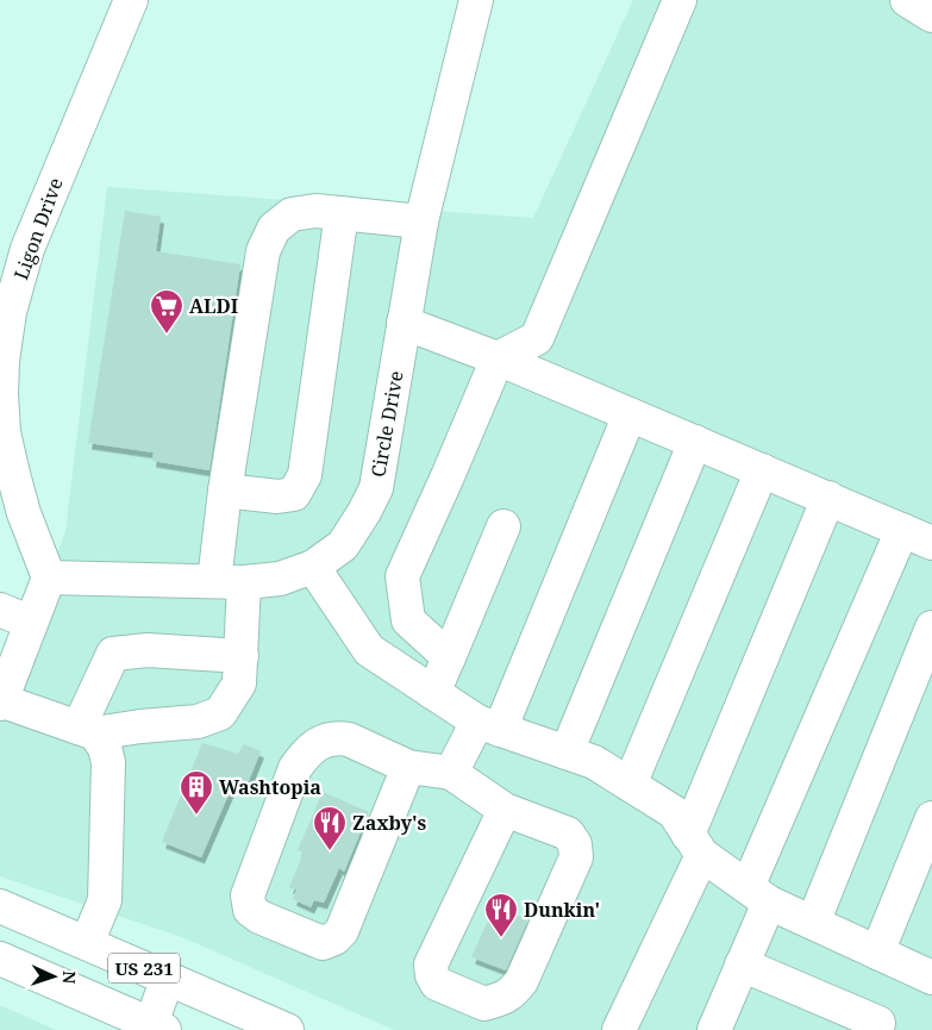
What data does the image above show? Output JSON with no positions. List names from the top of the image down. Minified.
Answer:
{"streets":{"street":["Ligon Drive","Circle Drive","US 231"]},"crossings":[["Ligon Drive","Circle Drive"]],"places":{"supermarket":["ALDI"],"building":["Washtopia"],"restaurant":["Zaxby's","Dunkin'"]},"north":"right"}
